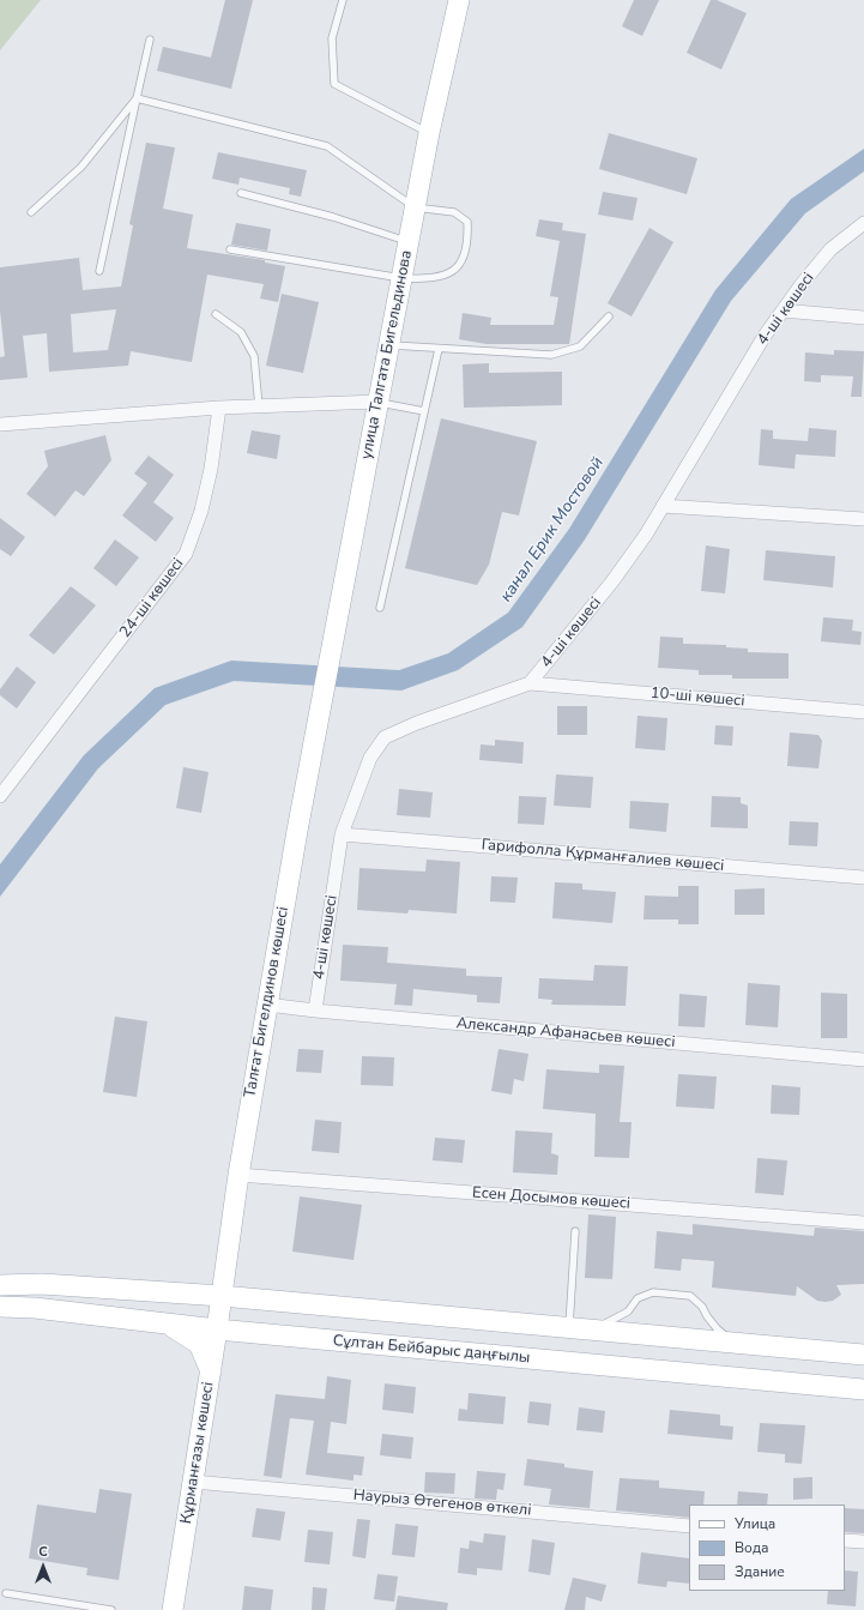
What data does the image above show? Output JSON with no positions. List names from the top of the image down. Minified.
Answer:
{"streets":{"main road":["улица Талгата Бигельдинова","Талғат Бигелдинов көшесі","Сұлтан Бейбарыс даңғылы","Құрманғазы көшесі"],"street":["4-ші көшесі","24-ші көшесі","10-ші көшесі","Гарифолла Құрманғалиев көшесі","Александр Афанасьев көшесі","Есен Досымов көшесі","Наурыз Өтегенов өткелі"]},"crossings":[["4-ші көшесі","10-ші көшесі"],["4-ші көшесі","Гарифолла Құрманғалиев көшесі"],["4-ші көшесі","Александр Афанасьев көшесі"],["улица Талгата Бигельдинова","Талғат Бигелдинов көшесі"],["Талғат Бигелдинов көшесі","Александр Афанасьев көшесі"],["Талғат Бигелдинов көшесі","Есен Досымов көшесі"],["Талғат Бигелдинов көшесі","Құрманғазы көшесі"],["Сұлтан Бейбарыс даңғылы","Құрманғазы көшесі"],["Құрманғазы көшесі","Наурыз Өтегенов өткелі"]],"water":["канал Ерик Мостовой"],"legend":["Улица","Вода","Здание"],"north":"top"}
